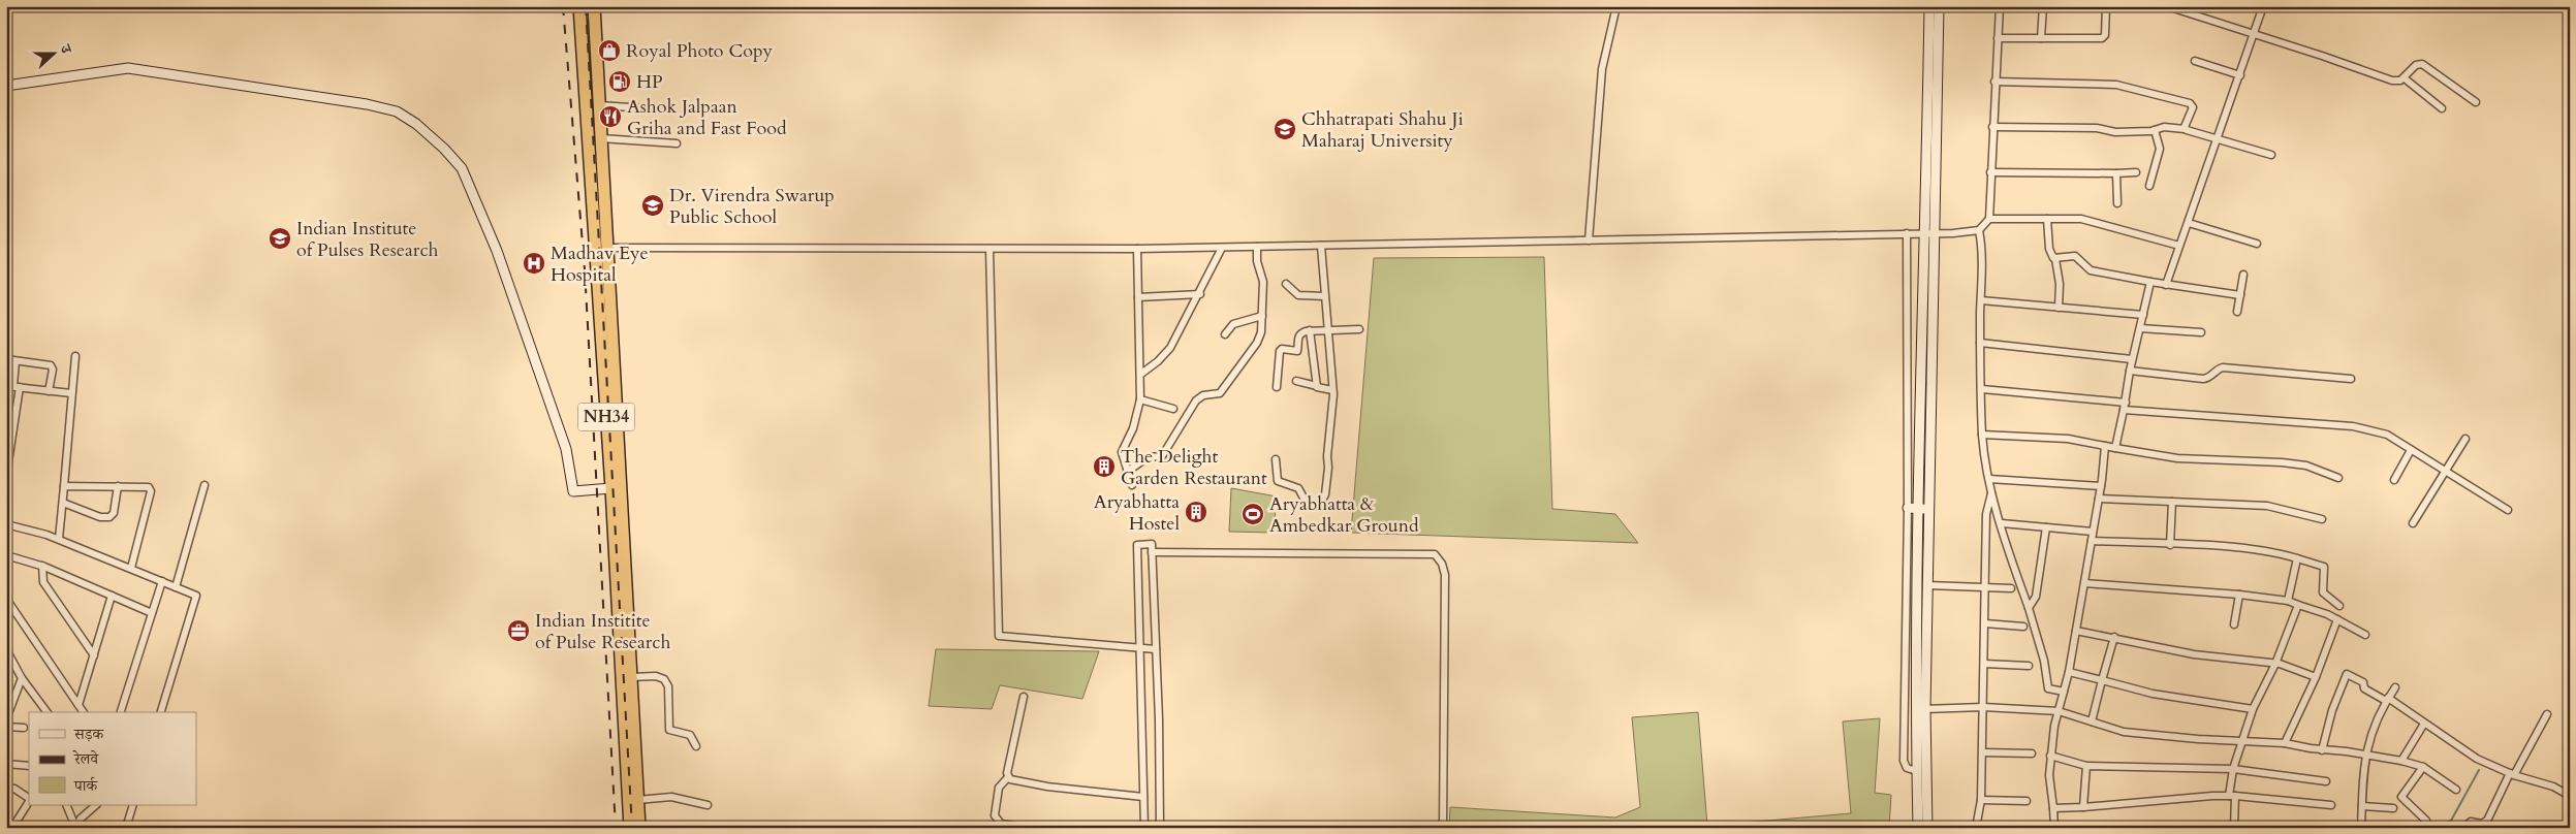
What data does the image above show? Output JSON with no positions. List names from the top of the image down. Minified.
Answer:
{"streets":{"highway":["NH34"]},"places":{"shop":["Royal Photo Copy"],"fuel station":["HP"],"restaurant":["Ashok Jalpaan Griha and Fast Food"],"school or university":["Chhatrapati Shahu Ji Maharaj University","Dr. Virendra Swarup Public School","Indian Institute of Pulses Research"],"hospital":["Madhav Eye Hospital"],"building":["The Delight Garden Restaurant","Aryabhatta Hostel"],"sports":["Aryabhatta & Ambedkar Ground"],"office":["Indian Institite of Pulse Research"]},"legend":["सड़क","रेलवे","पार्क"],"north":"right"}
